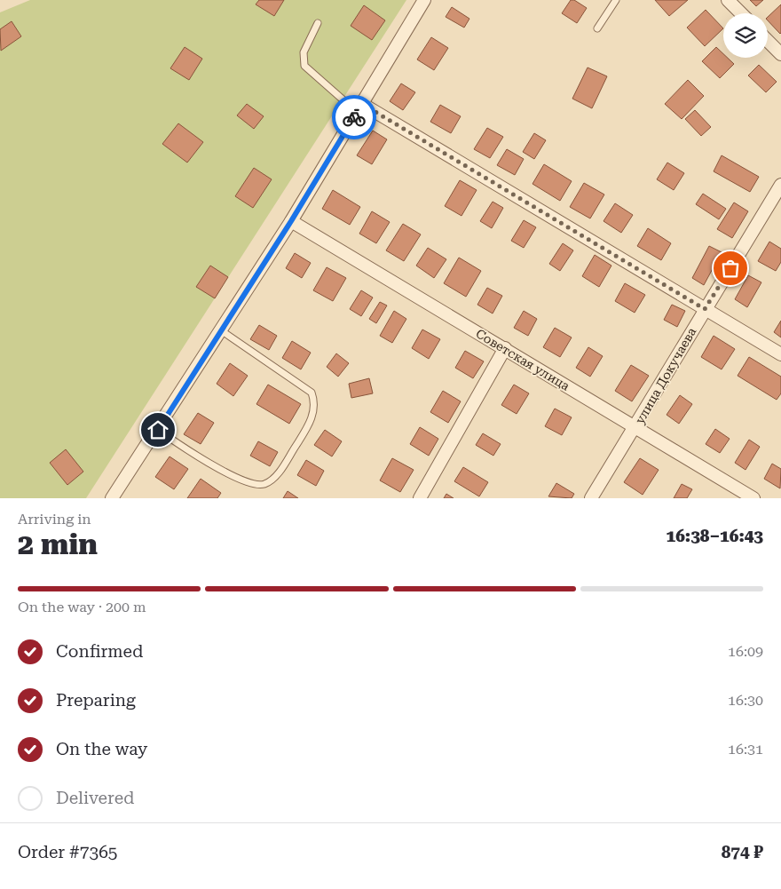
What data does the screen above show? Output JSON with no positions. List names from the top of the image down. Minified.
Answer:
{"streets":{"street":["Советская улица","улица Докучаева"]},"crossings":[["Советская улица","улица Докучаева"]],"page":{"heading":["2 min","Arriving in","16:38–16:43"],"panel":["Order #7365","874 ₽"],"bar":"On the way · 200 m","list":[["Confirmed","16:09"],["Preparing","16:30"],["On the way","16:31"],"Delivered"]}}
